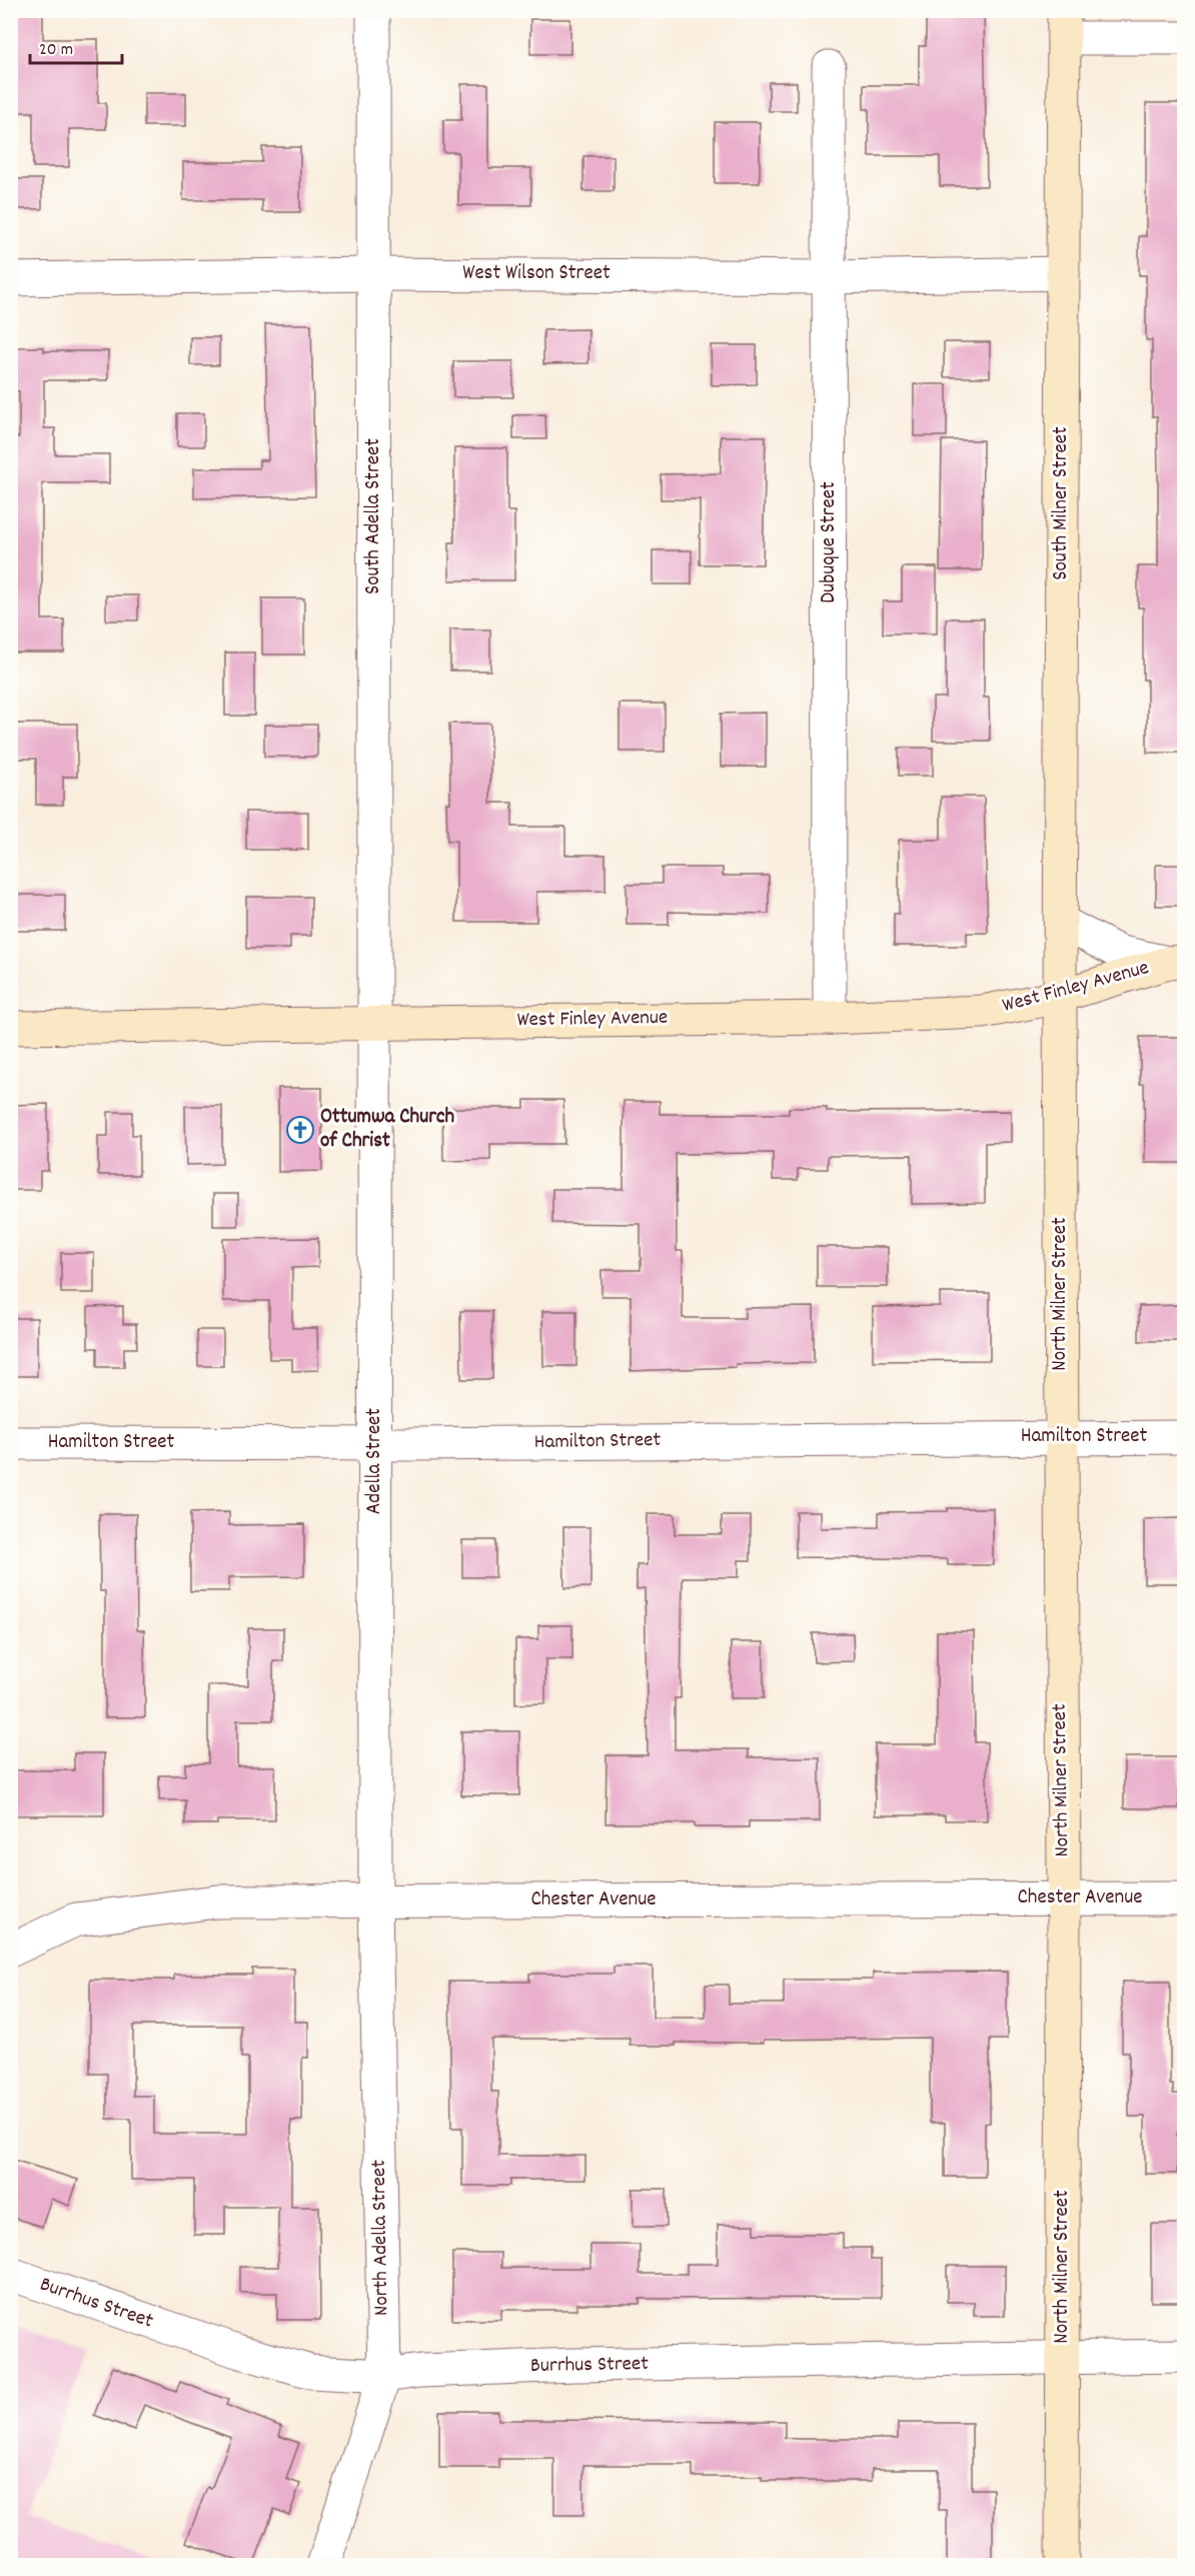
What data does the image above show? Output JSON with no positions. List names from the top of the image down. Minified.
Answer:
{"streets":{"main road":["South Milner Street","West Finley Avenue","North Milner Street"],"street":["West Wilson Street","South Adella Street","Dubuque Street","Hamilton Street","Adella Street","Chester Avenue","North Adella Street","Burrhus Street"]},"crossings":[["West Wilson Street","South Milner Street"],["West Wilson Street","South Adella Street"],["West Wilson Street","Dubuque Street"],["South Milner Street","West Finley Avenue"],["South Milner Street","North Milner Street"],["South Adella Street","West Finley Avenue"],["South Adella Street","Adella Street"],["Dubuque Street","West Finley Avenue"],["West Finley Avenue","North Milner Street"],["West Finley Avenue","Adella Street"],["North Milner Street","Hamilton Street"],["North Milner Street","Chester Avenue"],["North Milner Street","Burrhus Street"],["Hamilton Street","Adella Street"],["Adella Street","Chester Avenue"],["Adella Street","North Adella Street"],["Chester Avenue","North Adella Street"],["North Adella Street","Burrhus Street"]],"places":{"church":["Ottumwa Church of Christ"]},"scale_bar":"20 m"}
